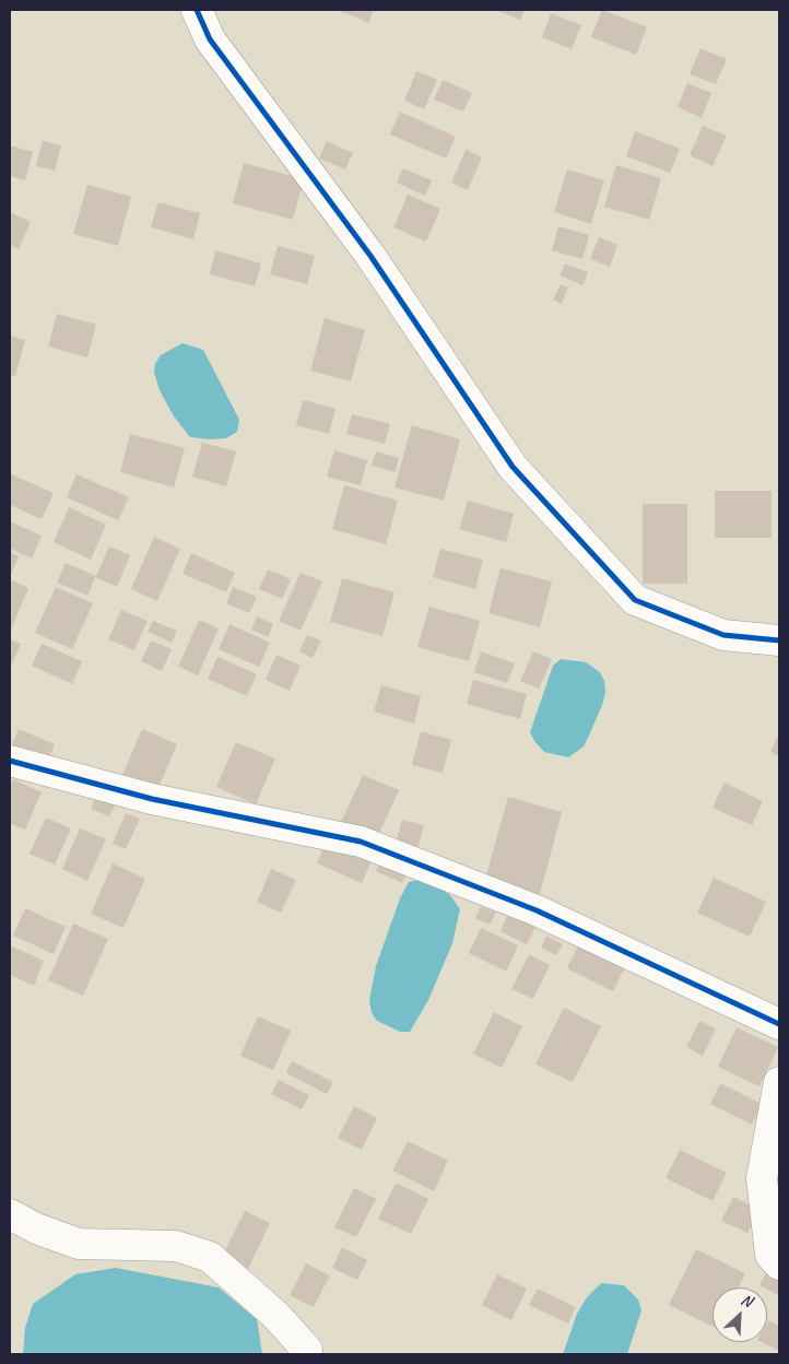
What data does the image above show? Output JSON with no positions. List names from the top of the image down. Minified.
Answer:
{"north":"top right"}
